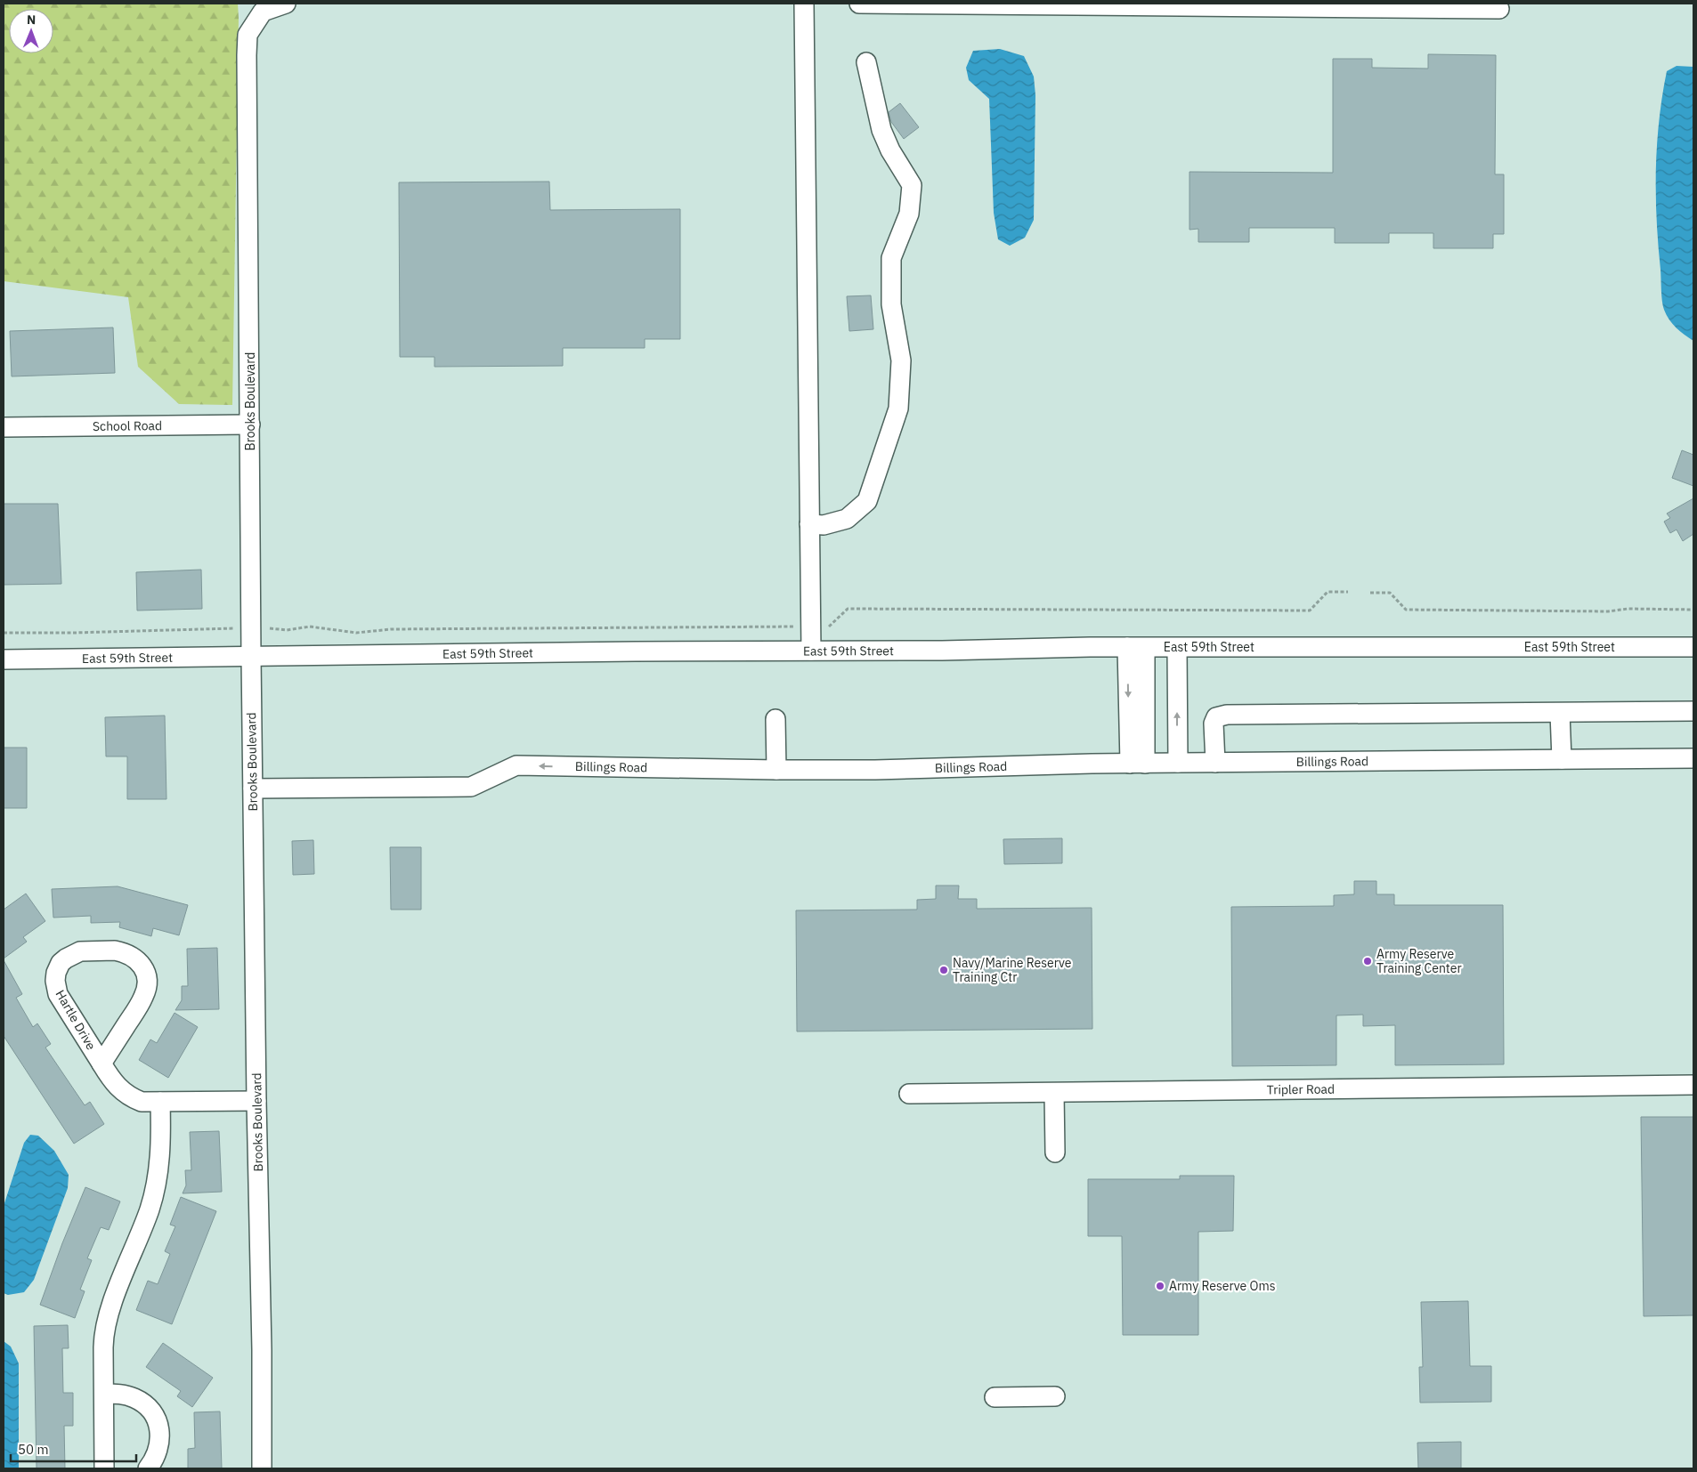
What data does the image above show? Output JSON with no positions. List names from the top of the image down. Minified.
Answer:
{"streets":{"street":["Brooks Boulevard","School Road","East 59th Street","Billings Road","Hartle Drive","Tripler Road"]},"crossings":[["Brooks Boulevard","School Road"],["Brooks Boulevard","East 59th Street"],["Brooks Boulevard","Billings Road"],["Brooks Boulevard","Hartle Drive"]],"one_way":["Billings Road"],"places":["Army Reserve Training Center","Navy/Marine Reserve Training Ctr","Army Reserve Oms"],"scale_bar":"50 m","north":"top"}
